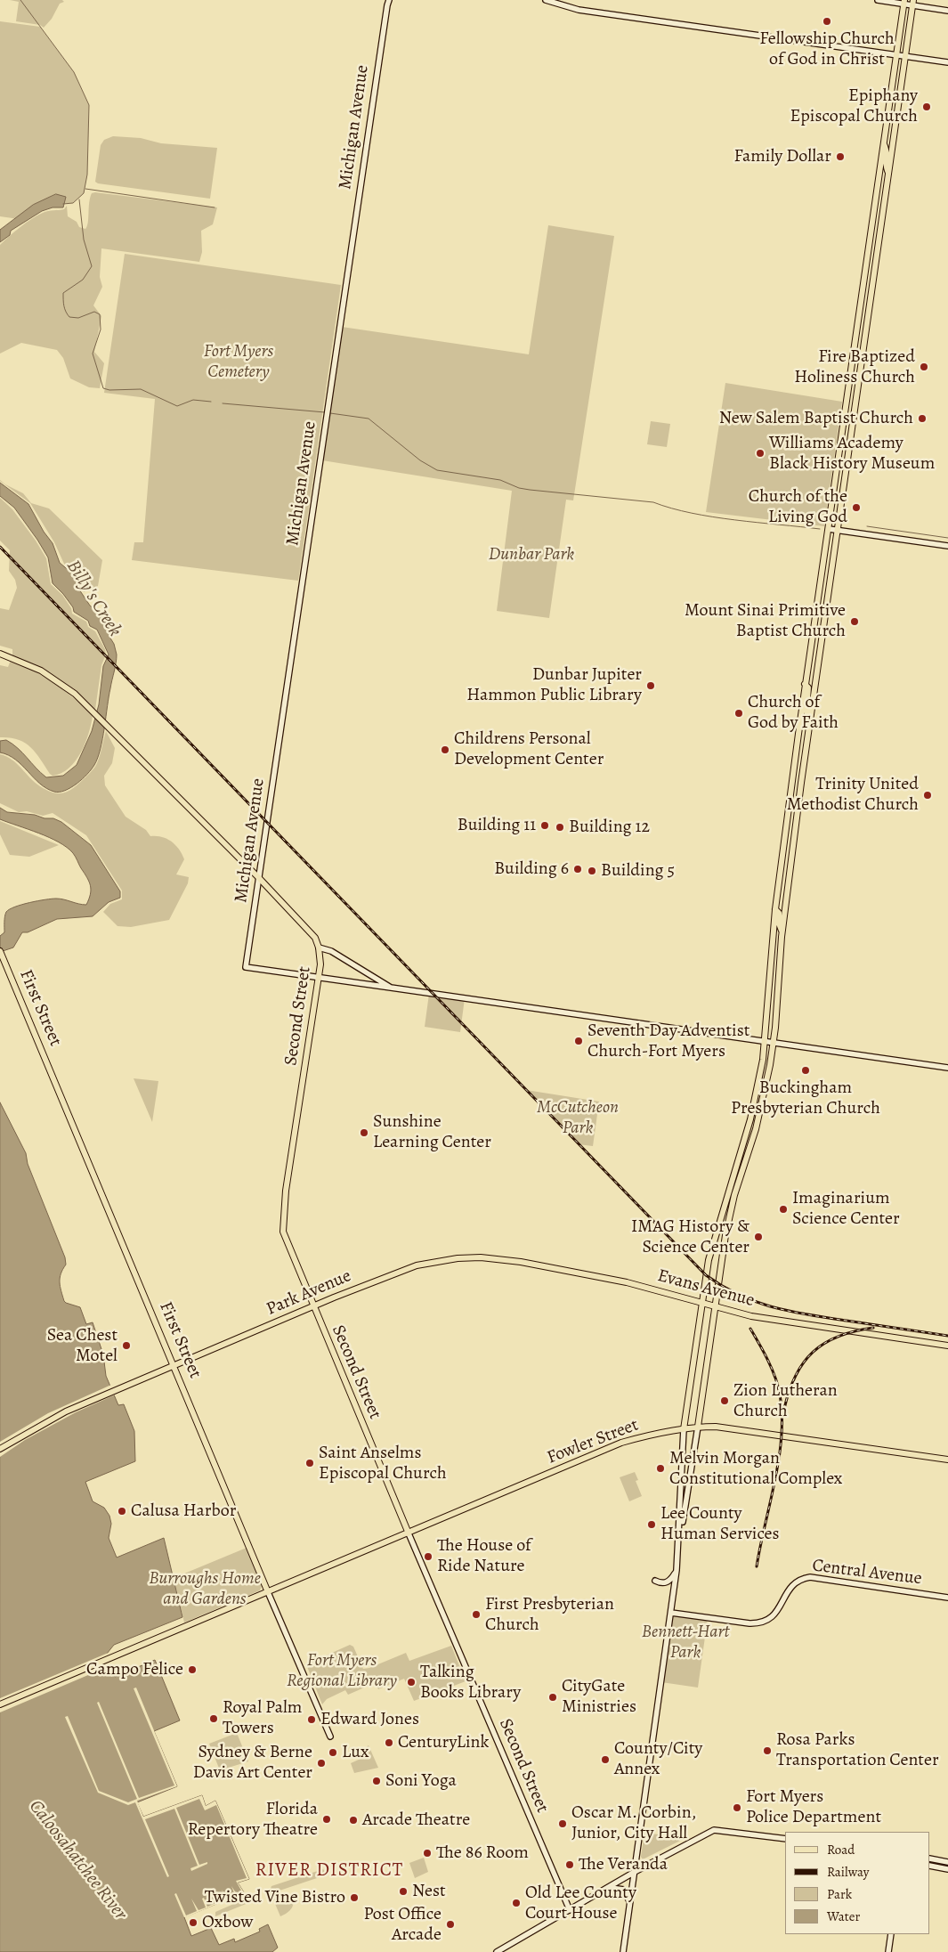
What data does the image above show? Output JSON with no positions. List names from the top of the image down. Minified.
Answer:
{"streets":{"main road":["First Street","Second Street","Evans Avenue","Park Avenue","Fowler Street"],"street":["Michigan Avenue","Central Avenue"]},"crossings":[["Michigan Avenue","Second Street"],["First Street","Park Avenue"],["First Street","Fowler Street"],["Second Street","Park Avenue"],["Second Street","Fowler Street"],["Evans Avenue","Park Avenue"]],"districts":["RIVER DISTRICT"],"water":["Billy's Creek","Caloosahatchee River"],"parks":["Fort Myers Cemetery","Dunbar Park","McCutcheon Park","Burroughs Home and Gardens","Bennett-Hart Park","Fort Myers Regional Library"],"places":["Fellowship Church of God in Christ","Epiphany Episcopal Church","Family Dollar","Fire Baptized Holiness Church","New Salem Baptist Church","Williams Academy Black History Museum","Church of the Living God","Mount Sinai Primitive Baptist Church","Dunbar Jupiter Hammon Public Library","Church of God by Faith","Childrens Personal Development Center","Trinity United Methodist Church","Building 11","Building 12","Building 6","Building 5","Seventh Day Adventist Church-Fort Myers","Buckingham Presbyterian Church","Sunshine Learning Center","Imaginarium Science Center","IMAG History & Science Center","Sea Chest Motel","Zion Lutheran Church","Saint Anselms Episcopal Church","Melvin Morgan Constitutional Complex","Calusa Harbor","Lee County Human Services","The House of Ride Nature","First Presbyterian Church","Campo Felice","Talking Books Library","CityGate Ministries","Royal Palm Towers","Edward Jones","CenturyLink","Rosa Parks Transportation Center","Lux","County/City Annex","Sydney & Berne Davis Art Center","Soni Yoga","Fort Myers Police Department","Florida Repertory Theatre","Arcade Theatre","Oscar M. Corbin, Junior, City Hall","The 86 Room","The Veranda","Nest","Twisted Vine Bistro","Old Lee County Court House","Oxbow","Post Office Arcade"],"legend":["Road","Railway","Park","Water"]}
